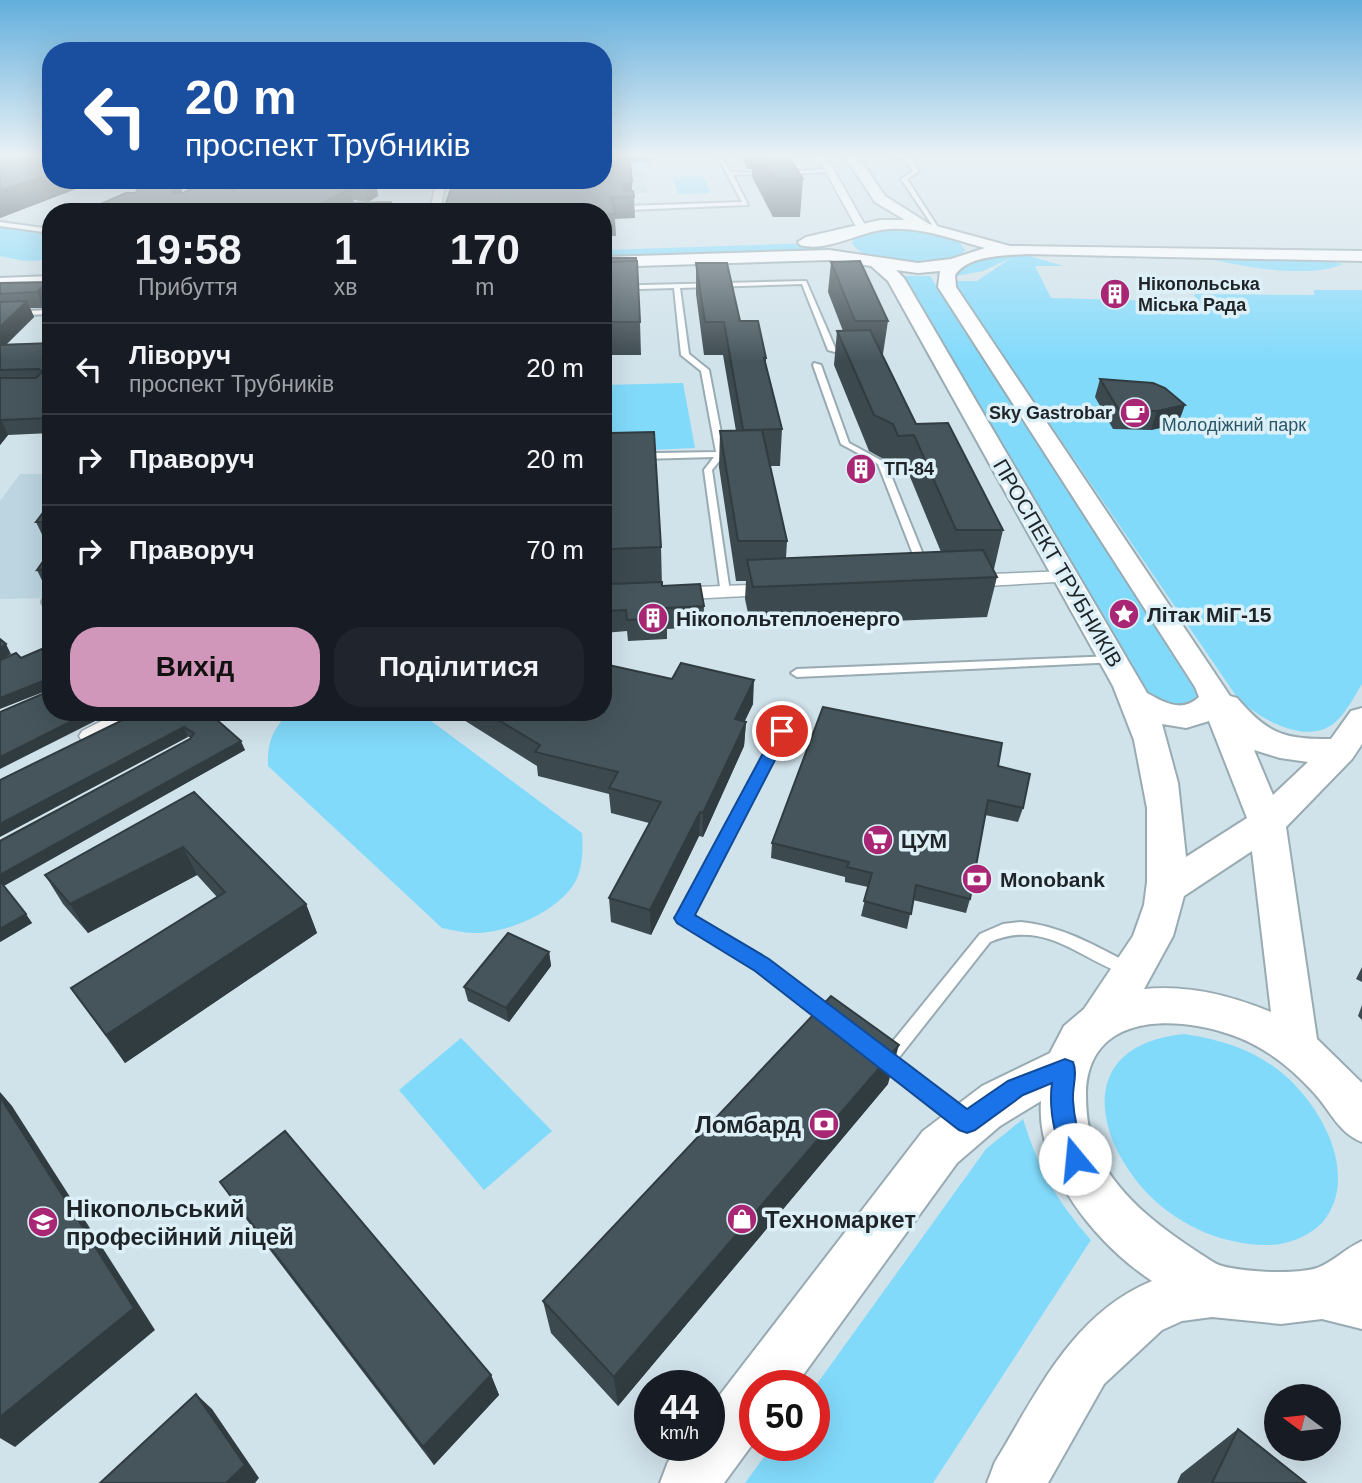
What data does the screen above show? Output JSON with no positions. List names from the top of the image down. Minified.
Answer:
{"streets":{"main road":["ПРОСПЕКТ ТРУБНИКІВ"]},"parks":["Молодіжний парк"],"places":{"building":["Нiкопольська Міська Рада","ТП-84","Нікопольтеплоенерго"],"cafe":["Sky Gastrobar"],"place":["Літак МіГ-15"],"supermarket":["ЦУМ"],"bank":["Monobank","Ломбард"],"shop":["Техномаркет"],"school or university":["Нікопольський професійний ліцей"]},"north":"left","page":{"turn":["20 m","проспект Трубників"],"eta":["19:58","Прибуття","1","хв","170","m"],"list":[{"name":"Ліворуч","note":"проспект Трубників","value":"20 m"},{"name":"Праворуч","value":"20 m"},{"name":"Праворуч","value":"70 m"}],"buttons":["Вихід","Поділитися"],"speed":"44 km/h","limit":"50"}}
